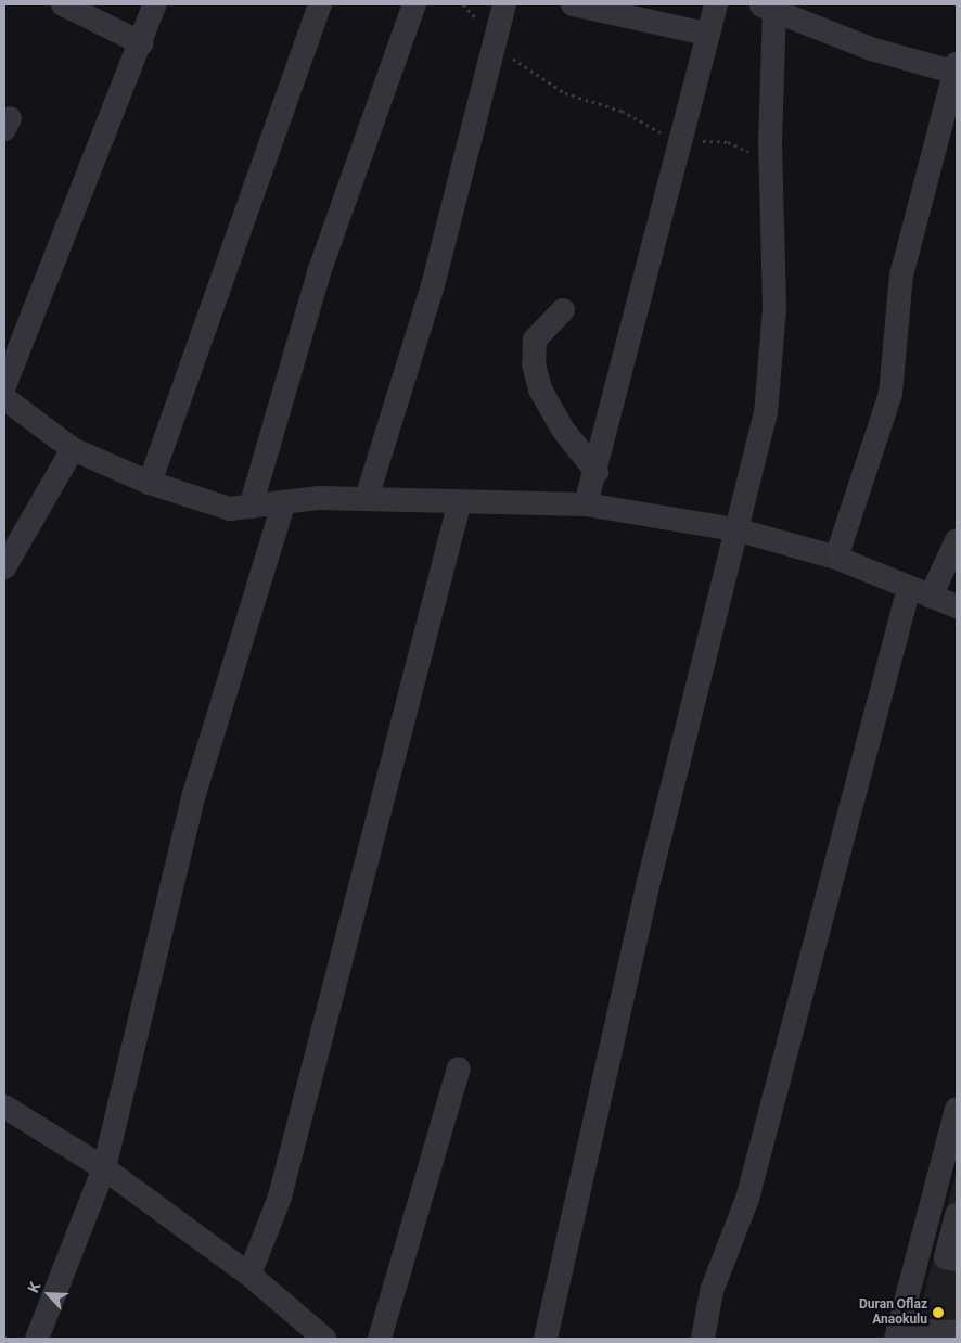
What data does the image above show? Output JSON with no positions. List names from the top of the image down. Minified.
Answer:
{"places":["Duran Oflaz Anaokulu"],"north":"top left"}
